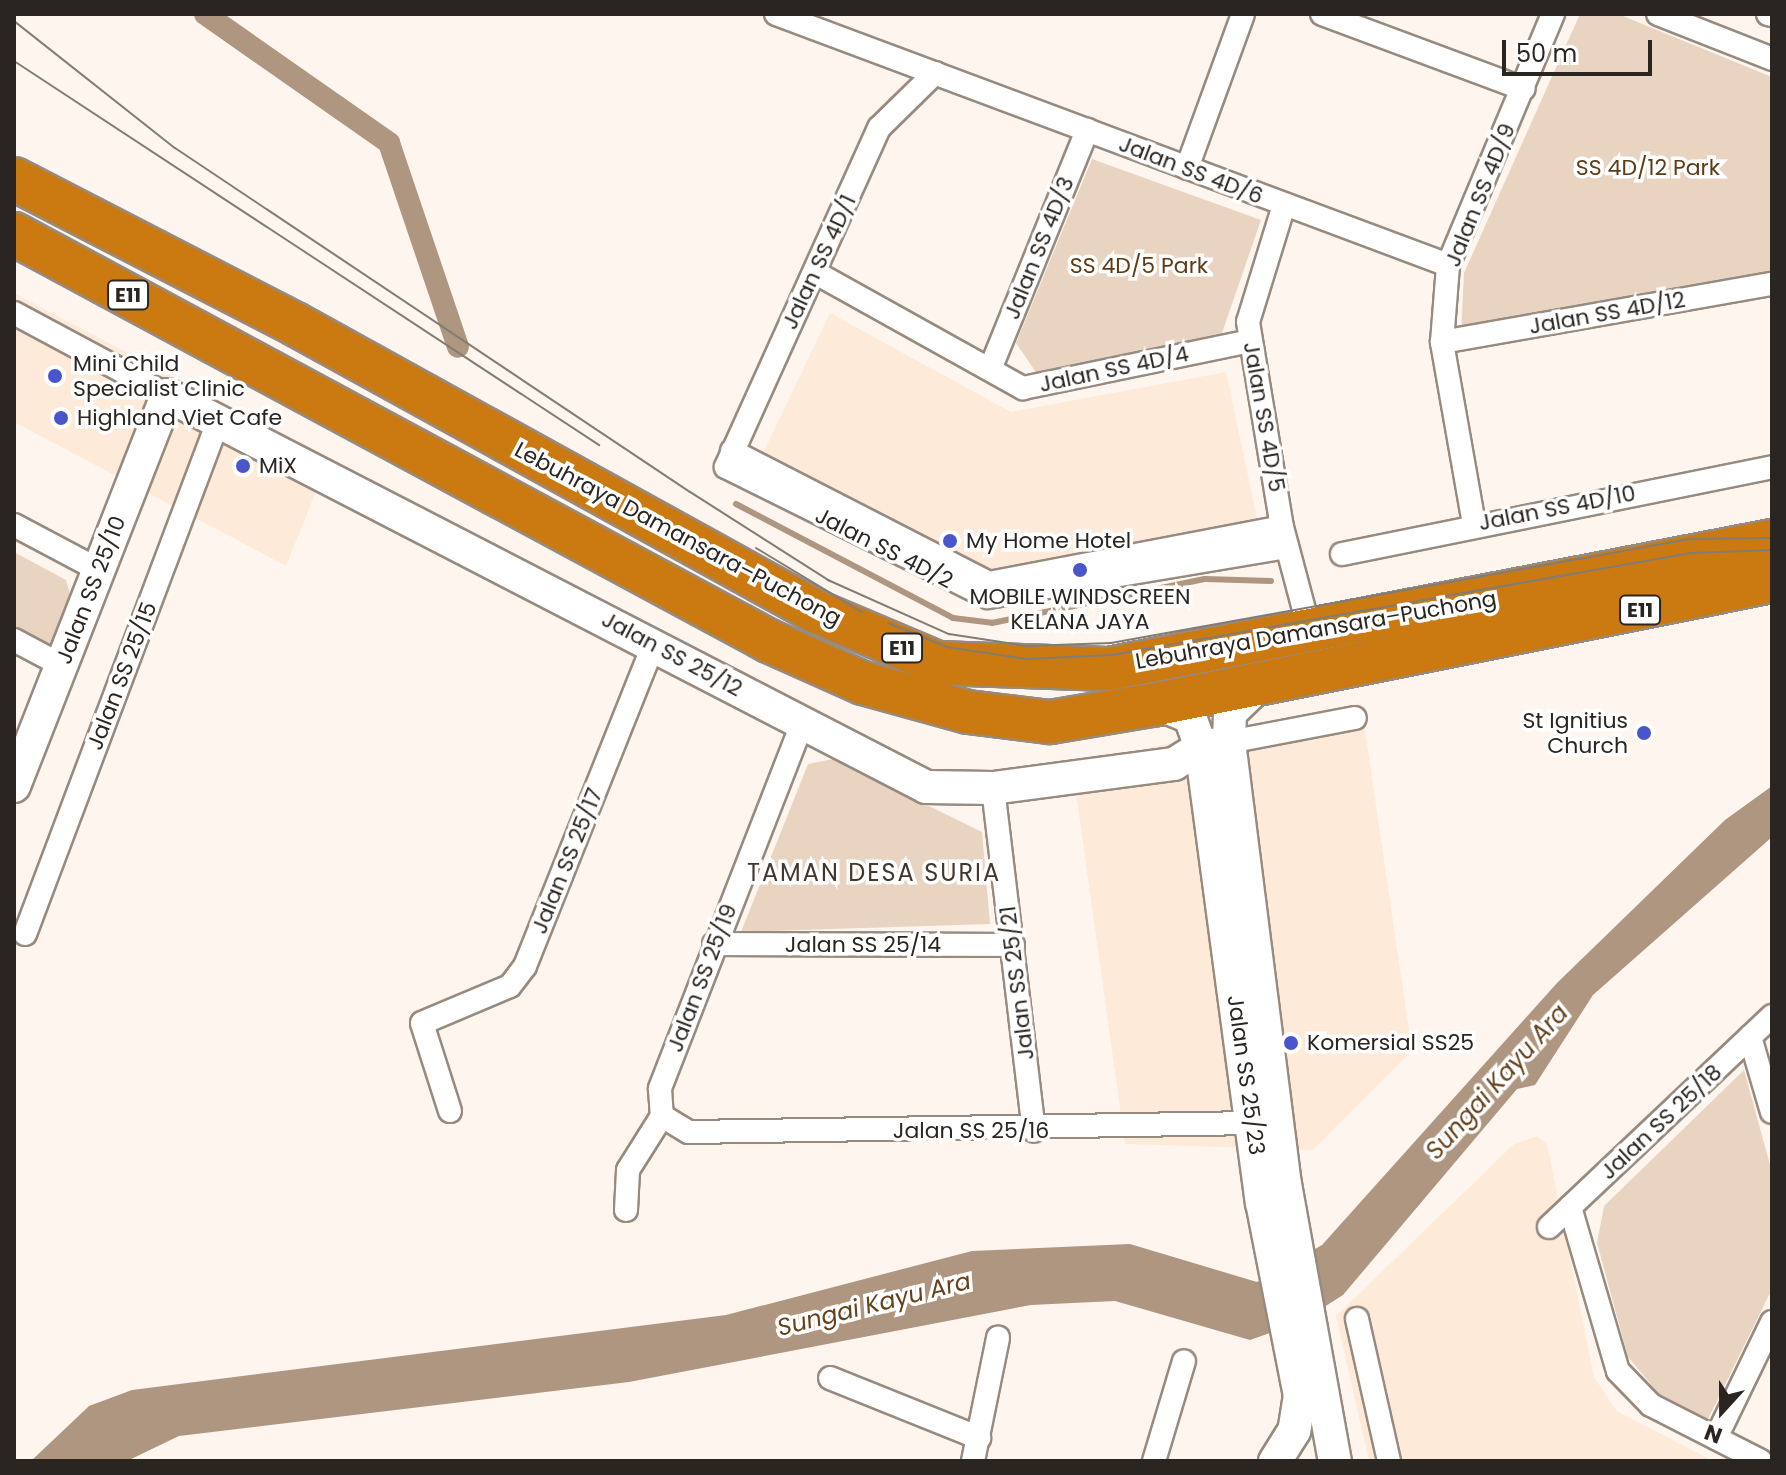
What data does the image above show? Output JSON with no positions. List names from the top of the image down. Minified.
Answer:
{"streets":{"highway":["E11","Lebuhraya Damansara–Puchong"],"street":["Jalan SS 4D/6","Jalan SS 4D/9","Jalan SS 4D/3","Jalan SS 4D/1","Jalan SS 4D/12","Jalan SS 4D/4","Jalan SS 4D/5","Jalan SS 4D/10","Jalan SS 25/10","Jalan SS 25/12","Jalan SS 25/15","Jalan SS 25/17","Jalan SS 25/14","Jalan SS 25/19","Jalan SS 25/21","Jalan SS 25/23","Jalan SS 25/18","Jalan SS 25/16"]},"crossings":[["Jalan SS 4D/6","Jalan SS 4D/9"],["Jalan SS 4D/6","Jalan SS 4D/3"],["Jalan SS 4D/6","Jalan SS 4D/1"],["Jalan SS 4D/6","Jalan SS 4D/5"],["Jalan SS 4D/9","Jalan SS 4D/12"],["Jalan SS 4D/9","Jalan SS 4D/10"],["Jalan SS 4D/3","Jalan SS 4D/4"],["Jalan SS 4D/1","Jalan SS 4D/4"],["Jalan SS 4D/1","Jalan SS 4D/5"],["Jalan SS 4D/4","Jalan SS 4D/5"],["Jalan SS 4D/5","Lebuhraya Damansara–Puchong"],["Lebuhraya Damansara–Puchong","Jalan SS 25/23"],["Jalan SS 25/10","Jalan SS 25/12"],["Jalan SS 25/12","Jalan SS 25/15"],["Jalan SS 25/12","Jalan SS 25/17"],["Jalan SS 25/12","Jalan SS 25/19"],["Jalan SS 25/12","Jalan SS 25/21"],["Jalan SS 25/12","Jalan SS 25/23"],["Jalan SS 25/14","Jalan SS 25/19"],["Jalan SS 25/14","Jalan SS 25/21"],["Jalan SS 25/19","Jalan SS 25/16"],["Jalan SS 25/21","Jalan SS 25/16"],["Jalan SS 25/23","Jalan SS 25/16"]],"districts":["TAMAN DESA SURIA"],"water":["Sungai Kayu Ara"],"parks":["SS 4D/12 Park","SS 4D/5 Park"],"places":["Mini Child Specialist Clinic","Highland Viet Cafe","MiX","My Home Hotel","MOBILE WINDSCREEN KELANA JAYA","St Ignitius Church","Komersial SS25"],"scale_bar":"50 m","north":"bottom"}
